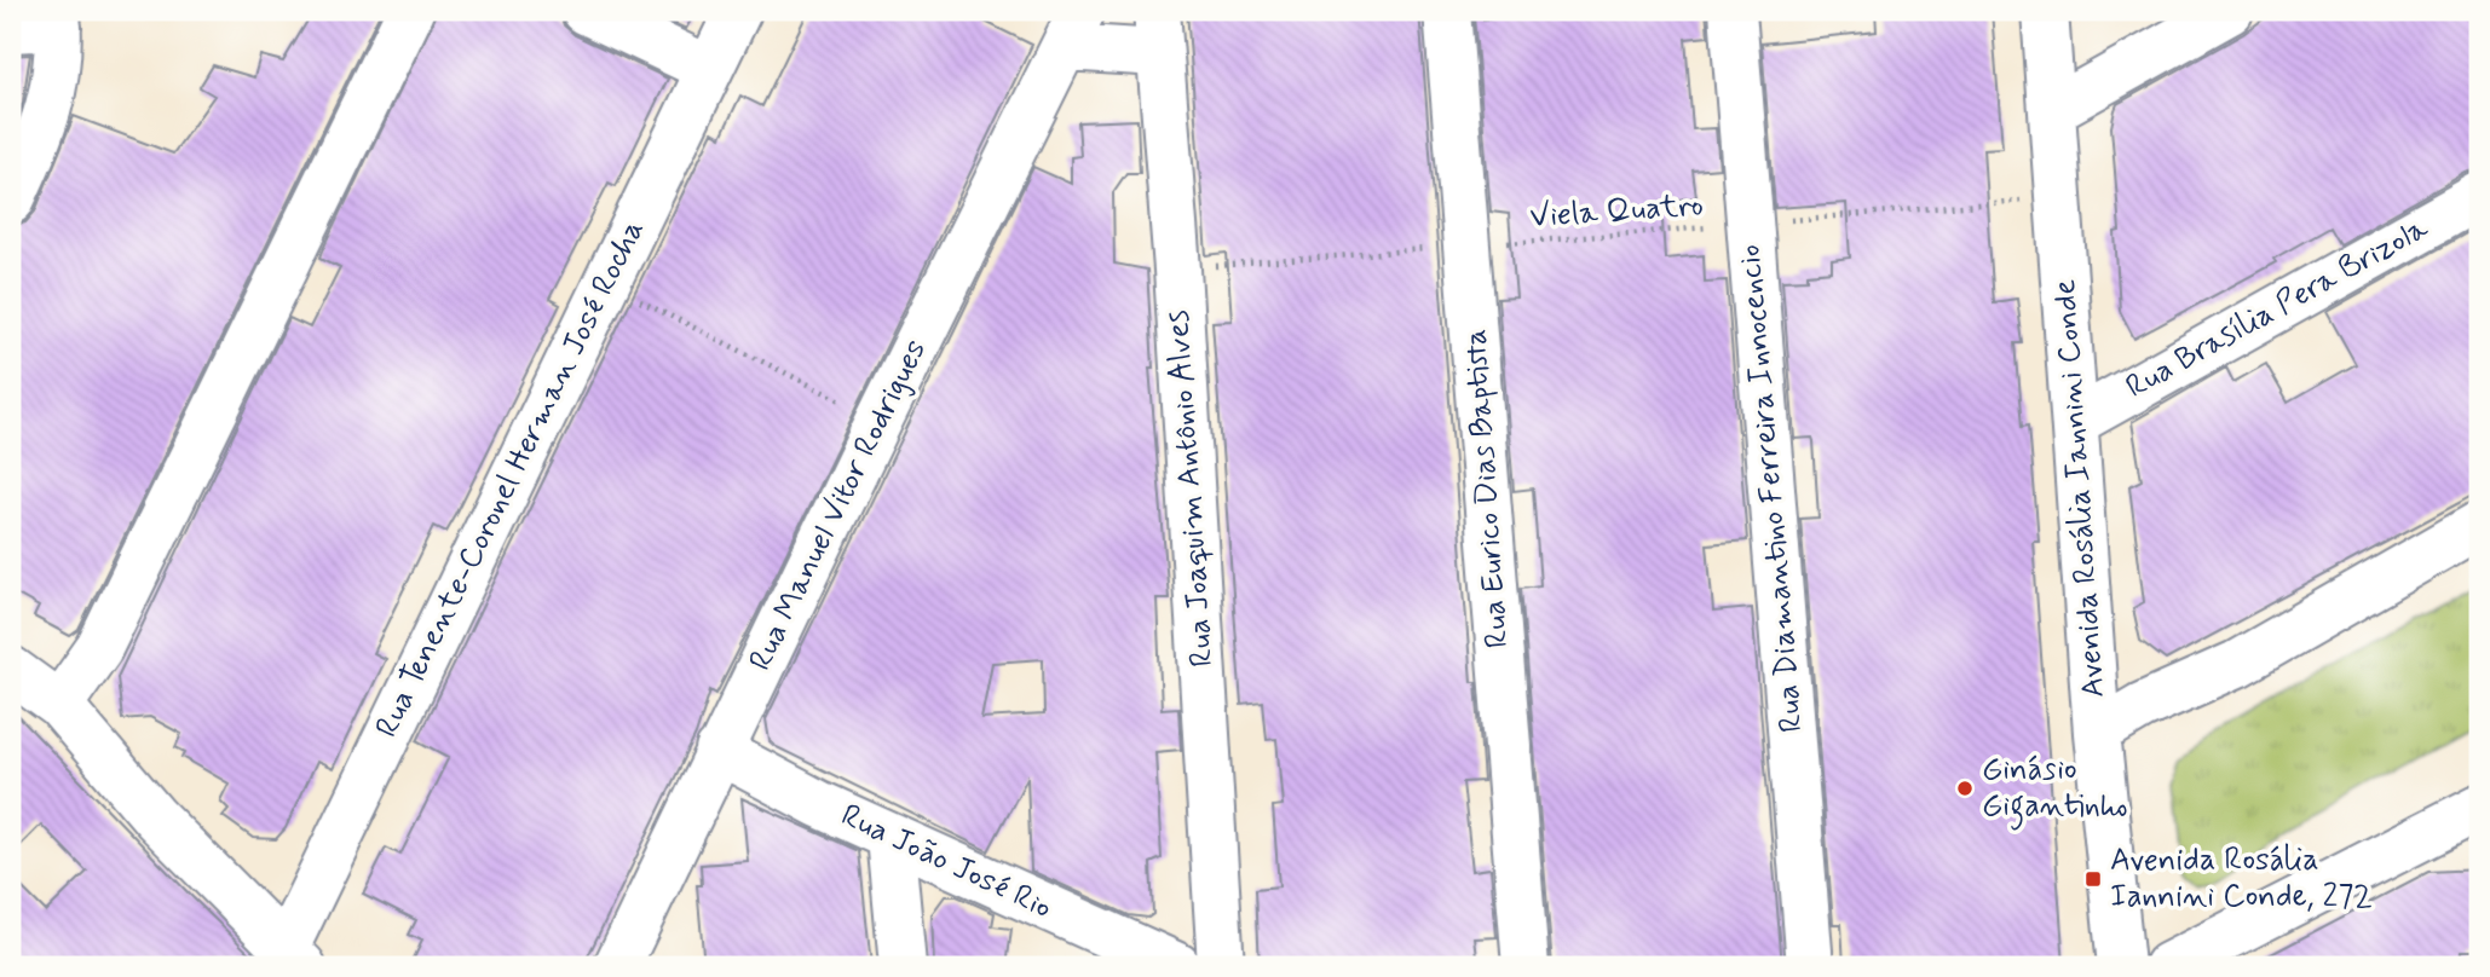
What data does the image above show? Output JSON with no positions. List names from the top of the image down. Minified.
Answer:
{"streets":{"street":["Rua Brasília Pera Brizola","Rua Tenente-Coronel Herman José Rocha","Rua Joaquim Antônio Alves","Rua Eurico Dias Baptista","Rua Diamantino Ferreira Innocencio","Avenida Rosália Iannini Conde","Rua Manuel Vitor Rodrigues","Rua João José Rio"],"path":["Viela Quatro"]},"crossings":[["Viela Quatro","Rua Joaquim Antônio Alves"],["Viela Quatro","Rua Eurico Dias Baptista"],["Viela Quatro","Rua Diamantino Ferreira Innocencio"],["Viela Quatro","Avenida Rosália Iannini Conde"],["Rua Brasília Pera Brizola","Avenida Rosália Iannini Conde"],["Rua Joaquim Antônio Alves","Rua Manuel Vitor Rodrigues"],["Rua Manuel Vitor Rodrigues","Rua João José Rio"]],"places":{"other":["Ginásio Gigantinho"],"transit":["Avenida Rosália Iannini Conde, 272"]}}
